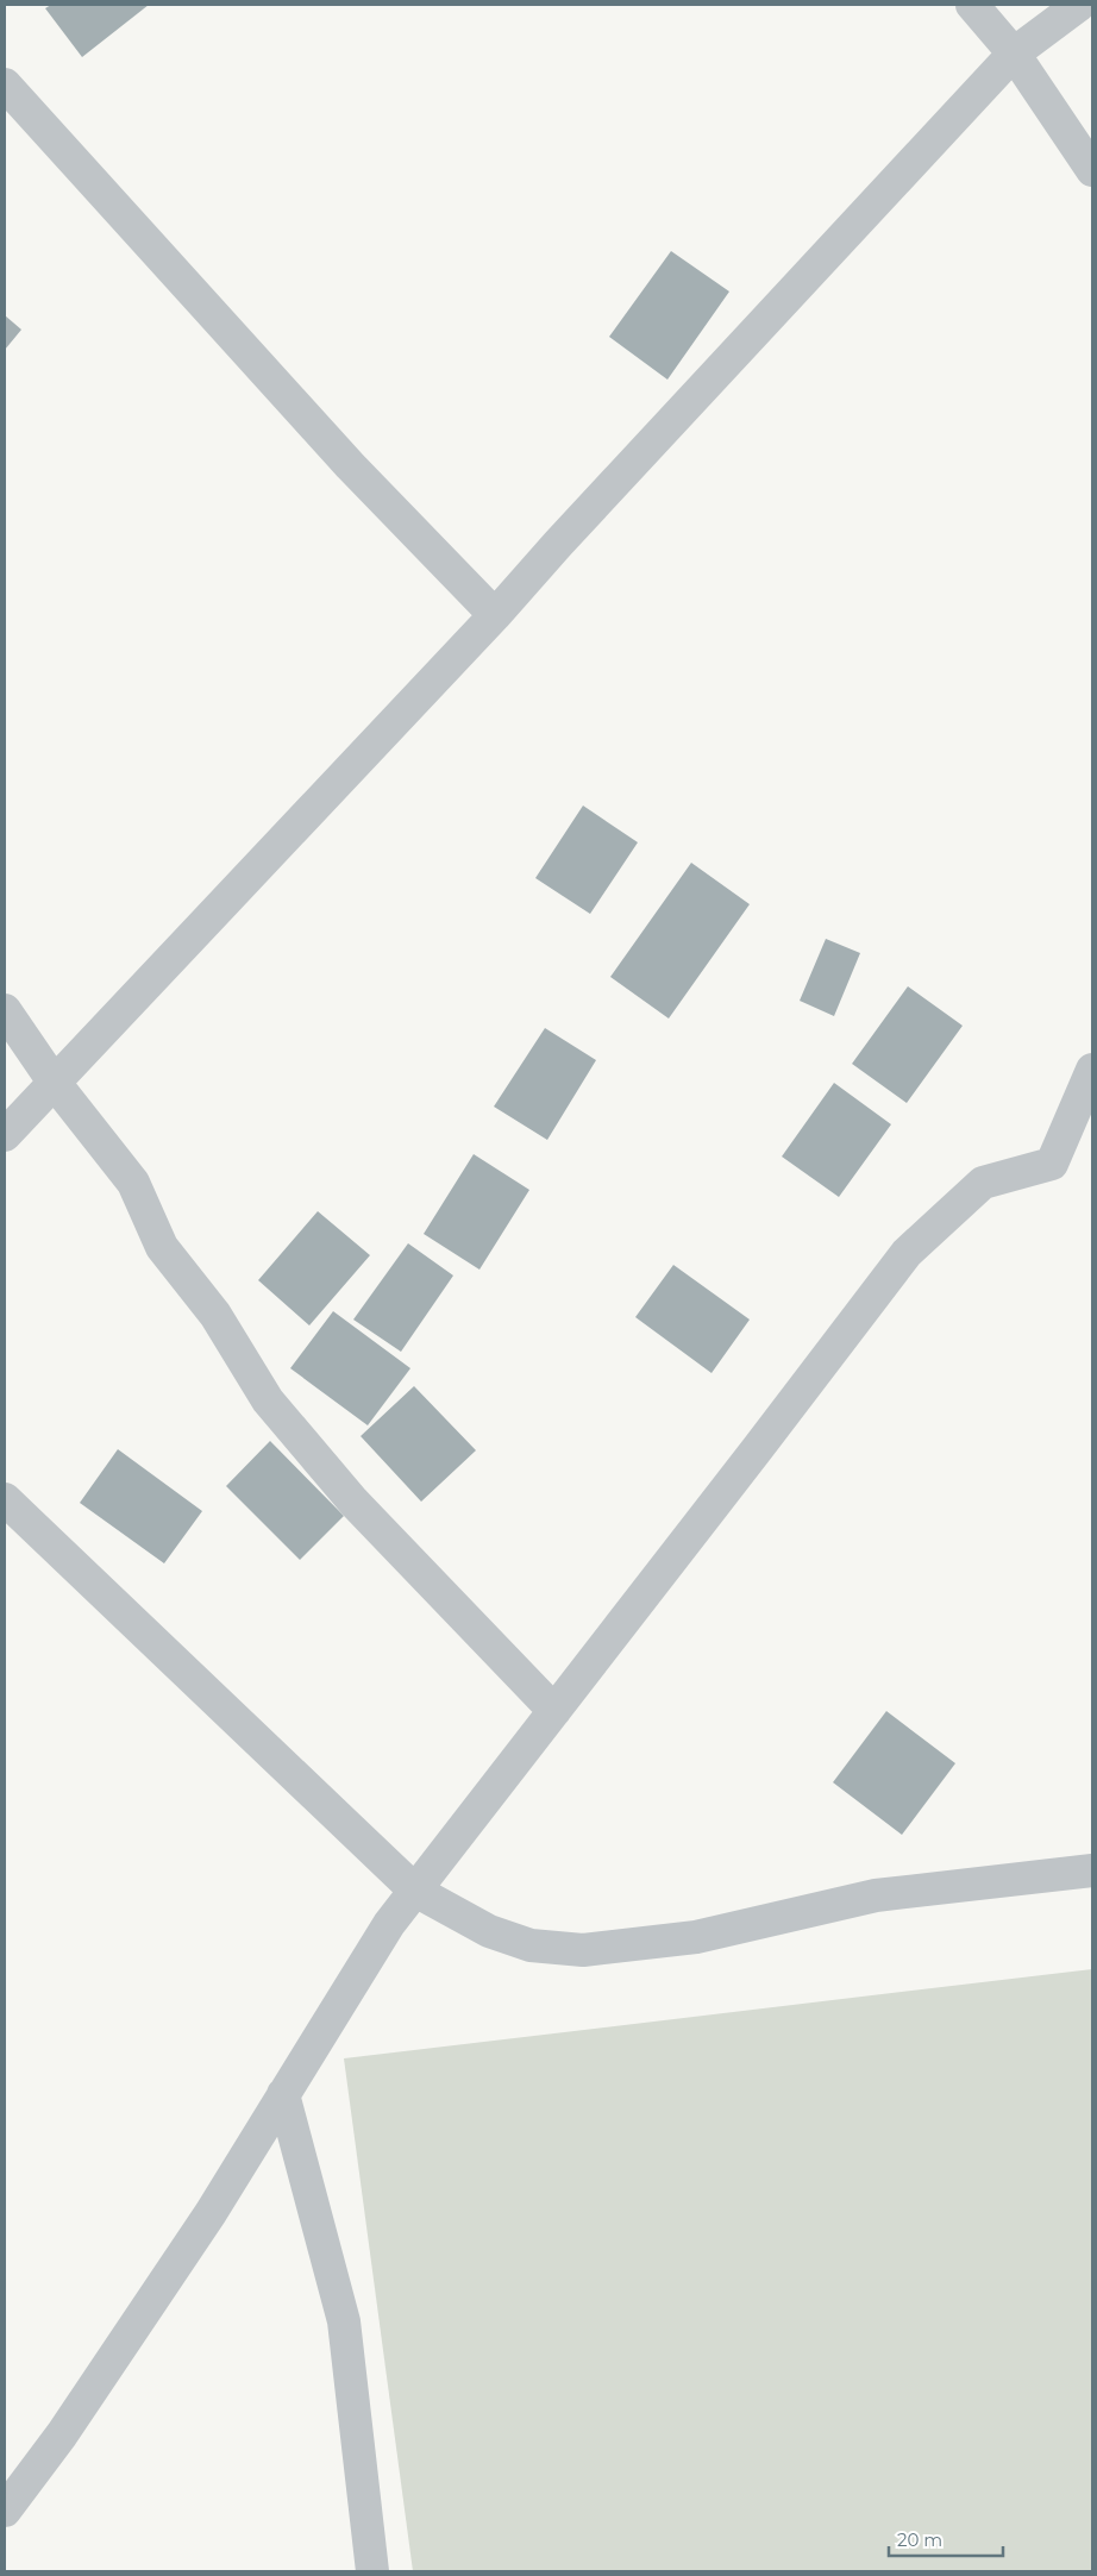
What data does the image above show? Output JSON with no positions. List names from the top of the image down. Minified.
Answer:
{"scale_bar":"20 m"}
